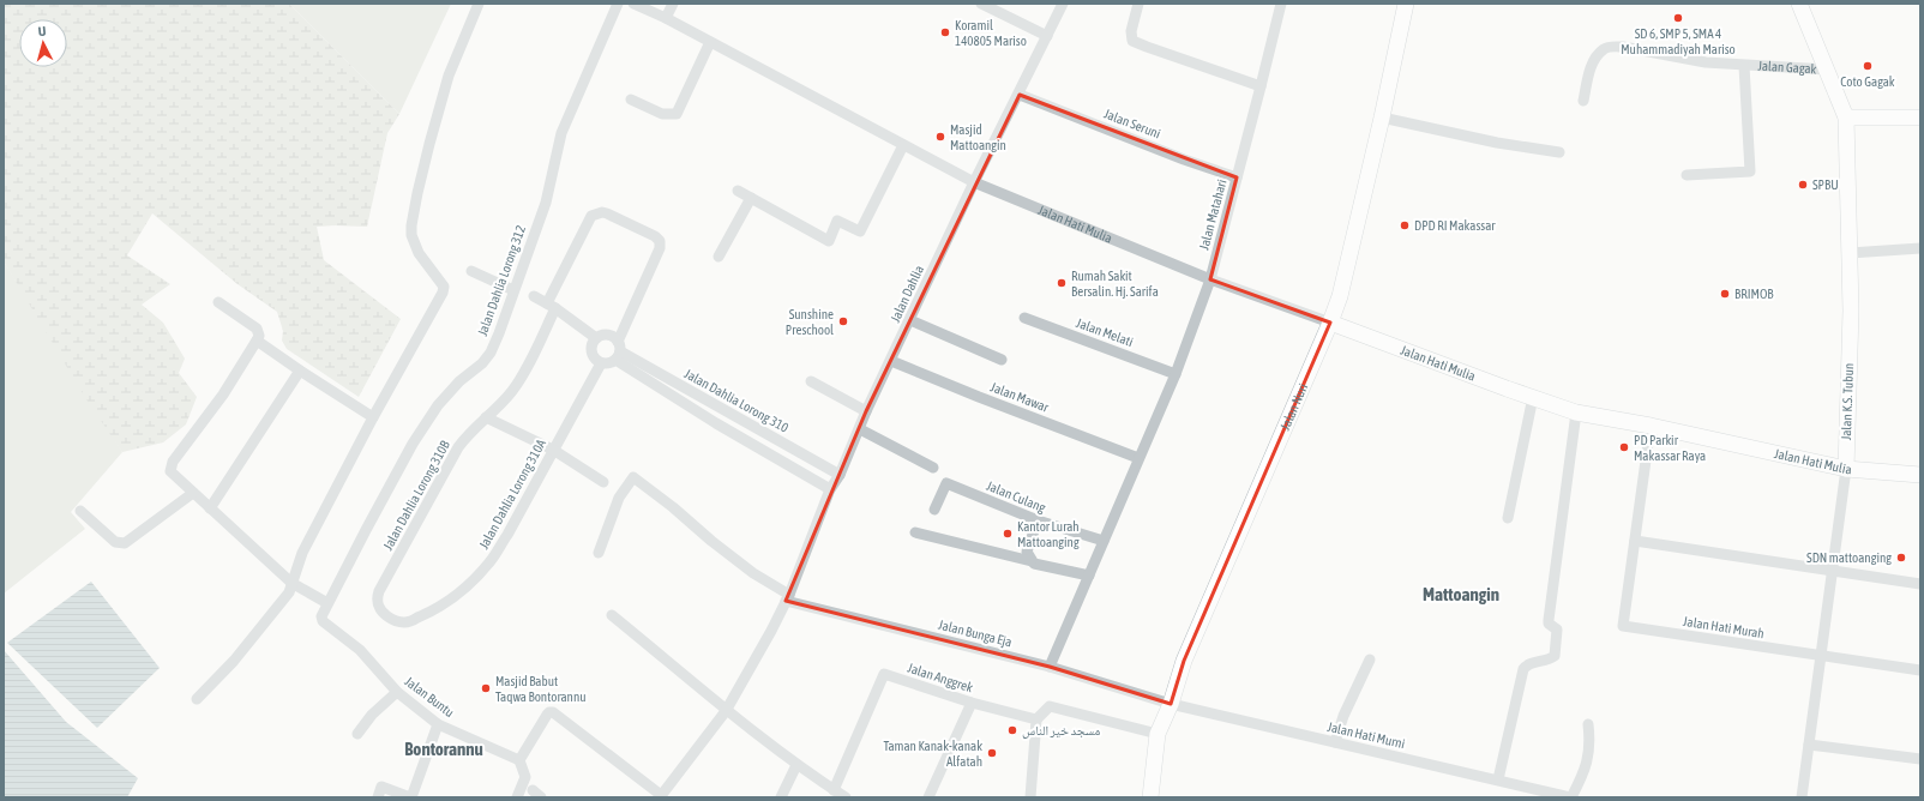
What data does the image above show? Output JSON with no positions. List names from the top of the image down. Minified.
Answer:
{"streets":{"street":["Jalan Gagak","Jalan Seruni","Jalan Matahari","Jalan Hati Mulia","Jalan Dahlia Lorong 312","Jalan Dahlia","Jalan Melati","Jalan Mawar","Jalan Dahlia Lorong 310","Jalan K.S. Tubun","Jalan Nuri","Jalan Dahlia Lorong 310A","Jalan Dahlia Lorong 310B","Jalan Culang","Jalan Hati Murah","Jalan Bunga Eja","Jalan Anggrek","Jalan Buntu","Jalan Hati Murni"]},"crossings":[["Jalan Gagak","Jalan K.S. Tubun"],["Jalan Seruni","Jalan Matahari"],["Jalan Seruni","Jalan Dahlia"],["Jalan Matahari","Jalan Hati Mulia"],["Jalan Matahari","Jalan Melati"],["Jalan Matahari","Jalan Mawar"],["Jalan Matahari","Jalan Culang"],["Jalan Matahari","Jalan Bunga Eja"],["Jalan Hati Mulia","Jalan Dahlia"],["Jalan Hati Mulia","Jalan K.S. Tubun"],["Jalan Hati Mulia","Jalan Nuri"],["Jalan Dahlia Lorong 312","Jalan Buntu"],["Jalan Dahlia","Jalan Mawar"],["Jalan Dahlia","Jalan Dahlia Lorong 310"],["Jalan Dahlia","Jalan Bunga Eja"],["Jalan Dahlia Lorong 310","Jalan Dahlia Lorong 310A"],["Jalan Dahlia Lorong 310","Jalan Dahlia Lorong 310B"],["Jalan K.S. Tubun","Jalan Hati Murah"],["Jalan Nuri","Jalan Bunga Eja"],["Jalan Nuri","Jalan Hati Murni"],["Jalan Dahlia Lorong 310A","Jalan Dahlia Lorong 310B"],["Jalan Bunga Eja","Jalan Hati Murni"]],"districts":["Mattoangin","Bontorannu"],"places":["SD 6, SMP 5, SMA 4 Muhammadiyah Mariso","Koramil 140805 Mariso","Coto Gagak","Masjid Mattoangin","SPBU","DPD RI Makassar","Rumah Sakit Bersalin. Hj. Sarifa","BRIMOB","Sunshine Preschool","PD Parkir Makassar Raya","Kantor Lurah Mattoanging","SDN mattoanging","Masjid Babut Taqwa Bontorannu","مسجد خير الناس","Taman Kanak-kanak Alfatah"],"north":"top"}
